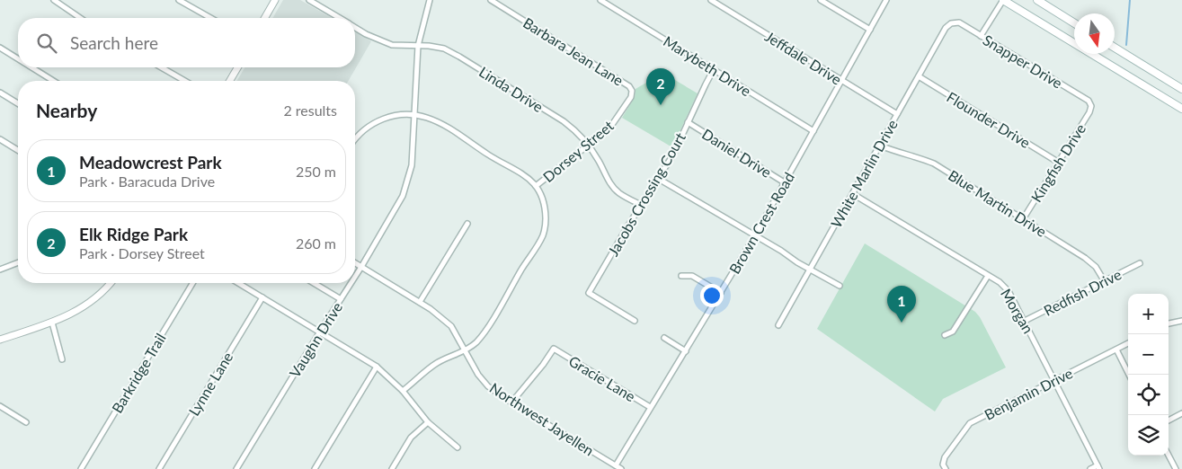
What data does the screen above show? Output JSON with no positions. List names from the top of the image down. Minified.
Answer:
{"streets":{"street":["Barbara Jean Lane","Jeffdale Drive","Snapper Drive","Marybeth Drive","Linda Drive","Flounder Drive","Dorsey Street","Daniel Drive","Kingfish Drive","White Marlin Drive","Jacobs Crossing Court","Blue Martin Drive","Brown Crest Road","Redfish Drive","Morgan","Vaughn Drive","Barkridge Trail","Gracie Lane","Lynne Lane","Benjamin Drive","Northwest Jayellen"]},"crossings":[["Barbara Jean Lane","Dorsey Street"],["Jeffdale Drive","White Marlin Drive"],["Jeffdale Drive","Brown Crest Road"],["Snapper Drive","Kingfish Drive"],["Snapper Drive","White Marlin Drive"],["Marybeth Drive","Jacobs Crossing Court"],["Marybeth Drive","Brown Crest Road"],["Linda Drive","Dorsey Street"],["Linda Drive","Jacobs Crossing Court"],["Linda Drive","Vaughn Drive"],["Flounder Drive","Kingfish Drive"],["Flounder Drive","White Marlin Drive"],["Daniel Drive","Jacobs Crossing Court"],["Daniel Drive","Brown Crest Road"],["Kingfish Drive","Blue Martin Drive"],["White Marlin Drive","Blue Martin Drive"],["White Marlin Drive","Morgan"],["Blue Martin Drive","Redfish Drive"],["Brown Crest Road","Gracie Lane"],["Brown Crest Road","Northwest Jayellen"],["Redfish Drive","Morgan"],["Morgan","Benjamin Drive"],["Vaughn Drive","Northwest Jayellen"],["Gracie Lane","Northwest Jayellen"]],"north":"bottom","page":{"search":"Search here","pins":["2","1"],"heading":["Nearby","2 results"],"list":[{"mark":"1","name":"Meadowcrest Park","note":"Park · Baracuda Drive","value":"250 m"},{"mark":"2","name":"Elk Ridge Park","note":"Park · Dorsey Street","value":"260 m"}],"map_buttons":["+","−"]}}
